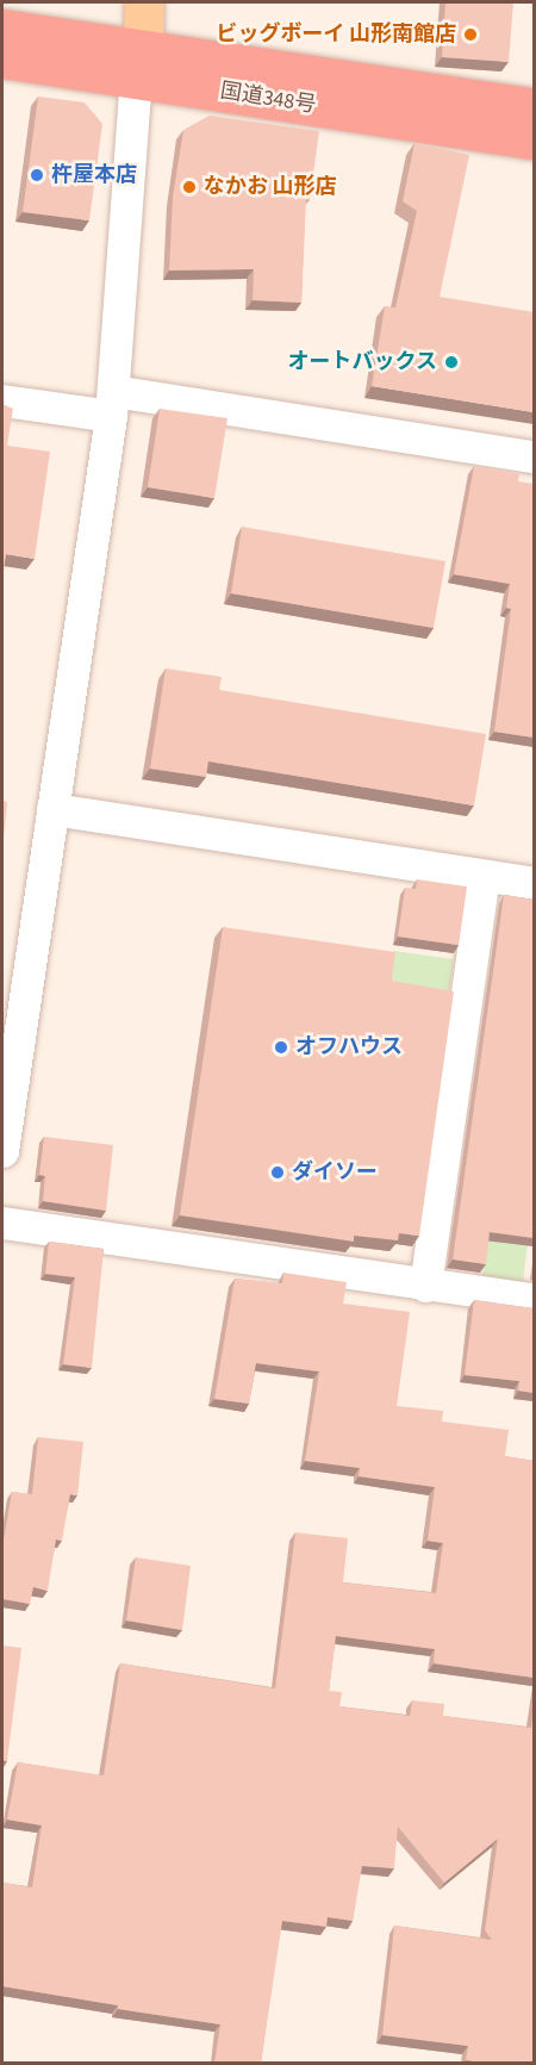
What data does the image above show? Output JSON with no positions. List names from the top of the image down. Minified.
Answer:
{"streets":{"highway":["国道348号"]},"places":["ビッグボーイ 山形南館店","杵屋本店","なかお 山形店","オートバックス","オフハウス","ダイソー"]}
